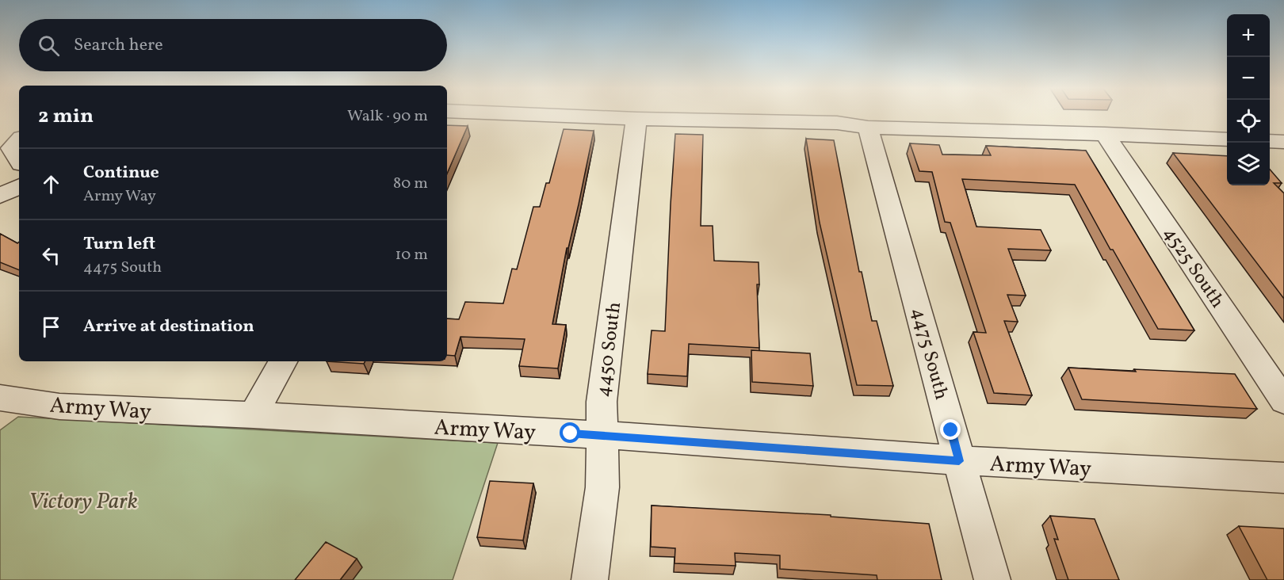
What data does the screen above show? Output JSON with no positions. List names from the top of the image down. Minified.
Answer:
{"streets":{"street":["4525 South","4450 South","4475 South","Army Way"]},"crossings":[["4450 South","Army Way"],["4475 South","Army Way"]],"parks":["Victory Park"],"page":{"map_buttons":["+","−"],"search":"Search here","heading":["2 min","Walk · 90 m"],"list":[["Continue","Army Way","80 m"],["Turn left","4475 South","10 m"],"Arrive at destination"]}}
